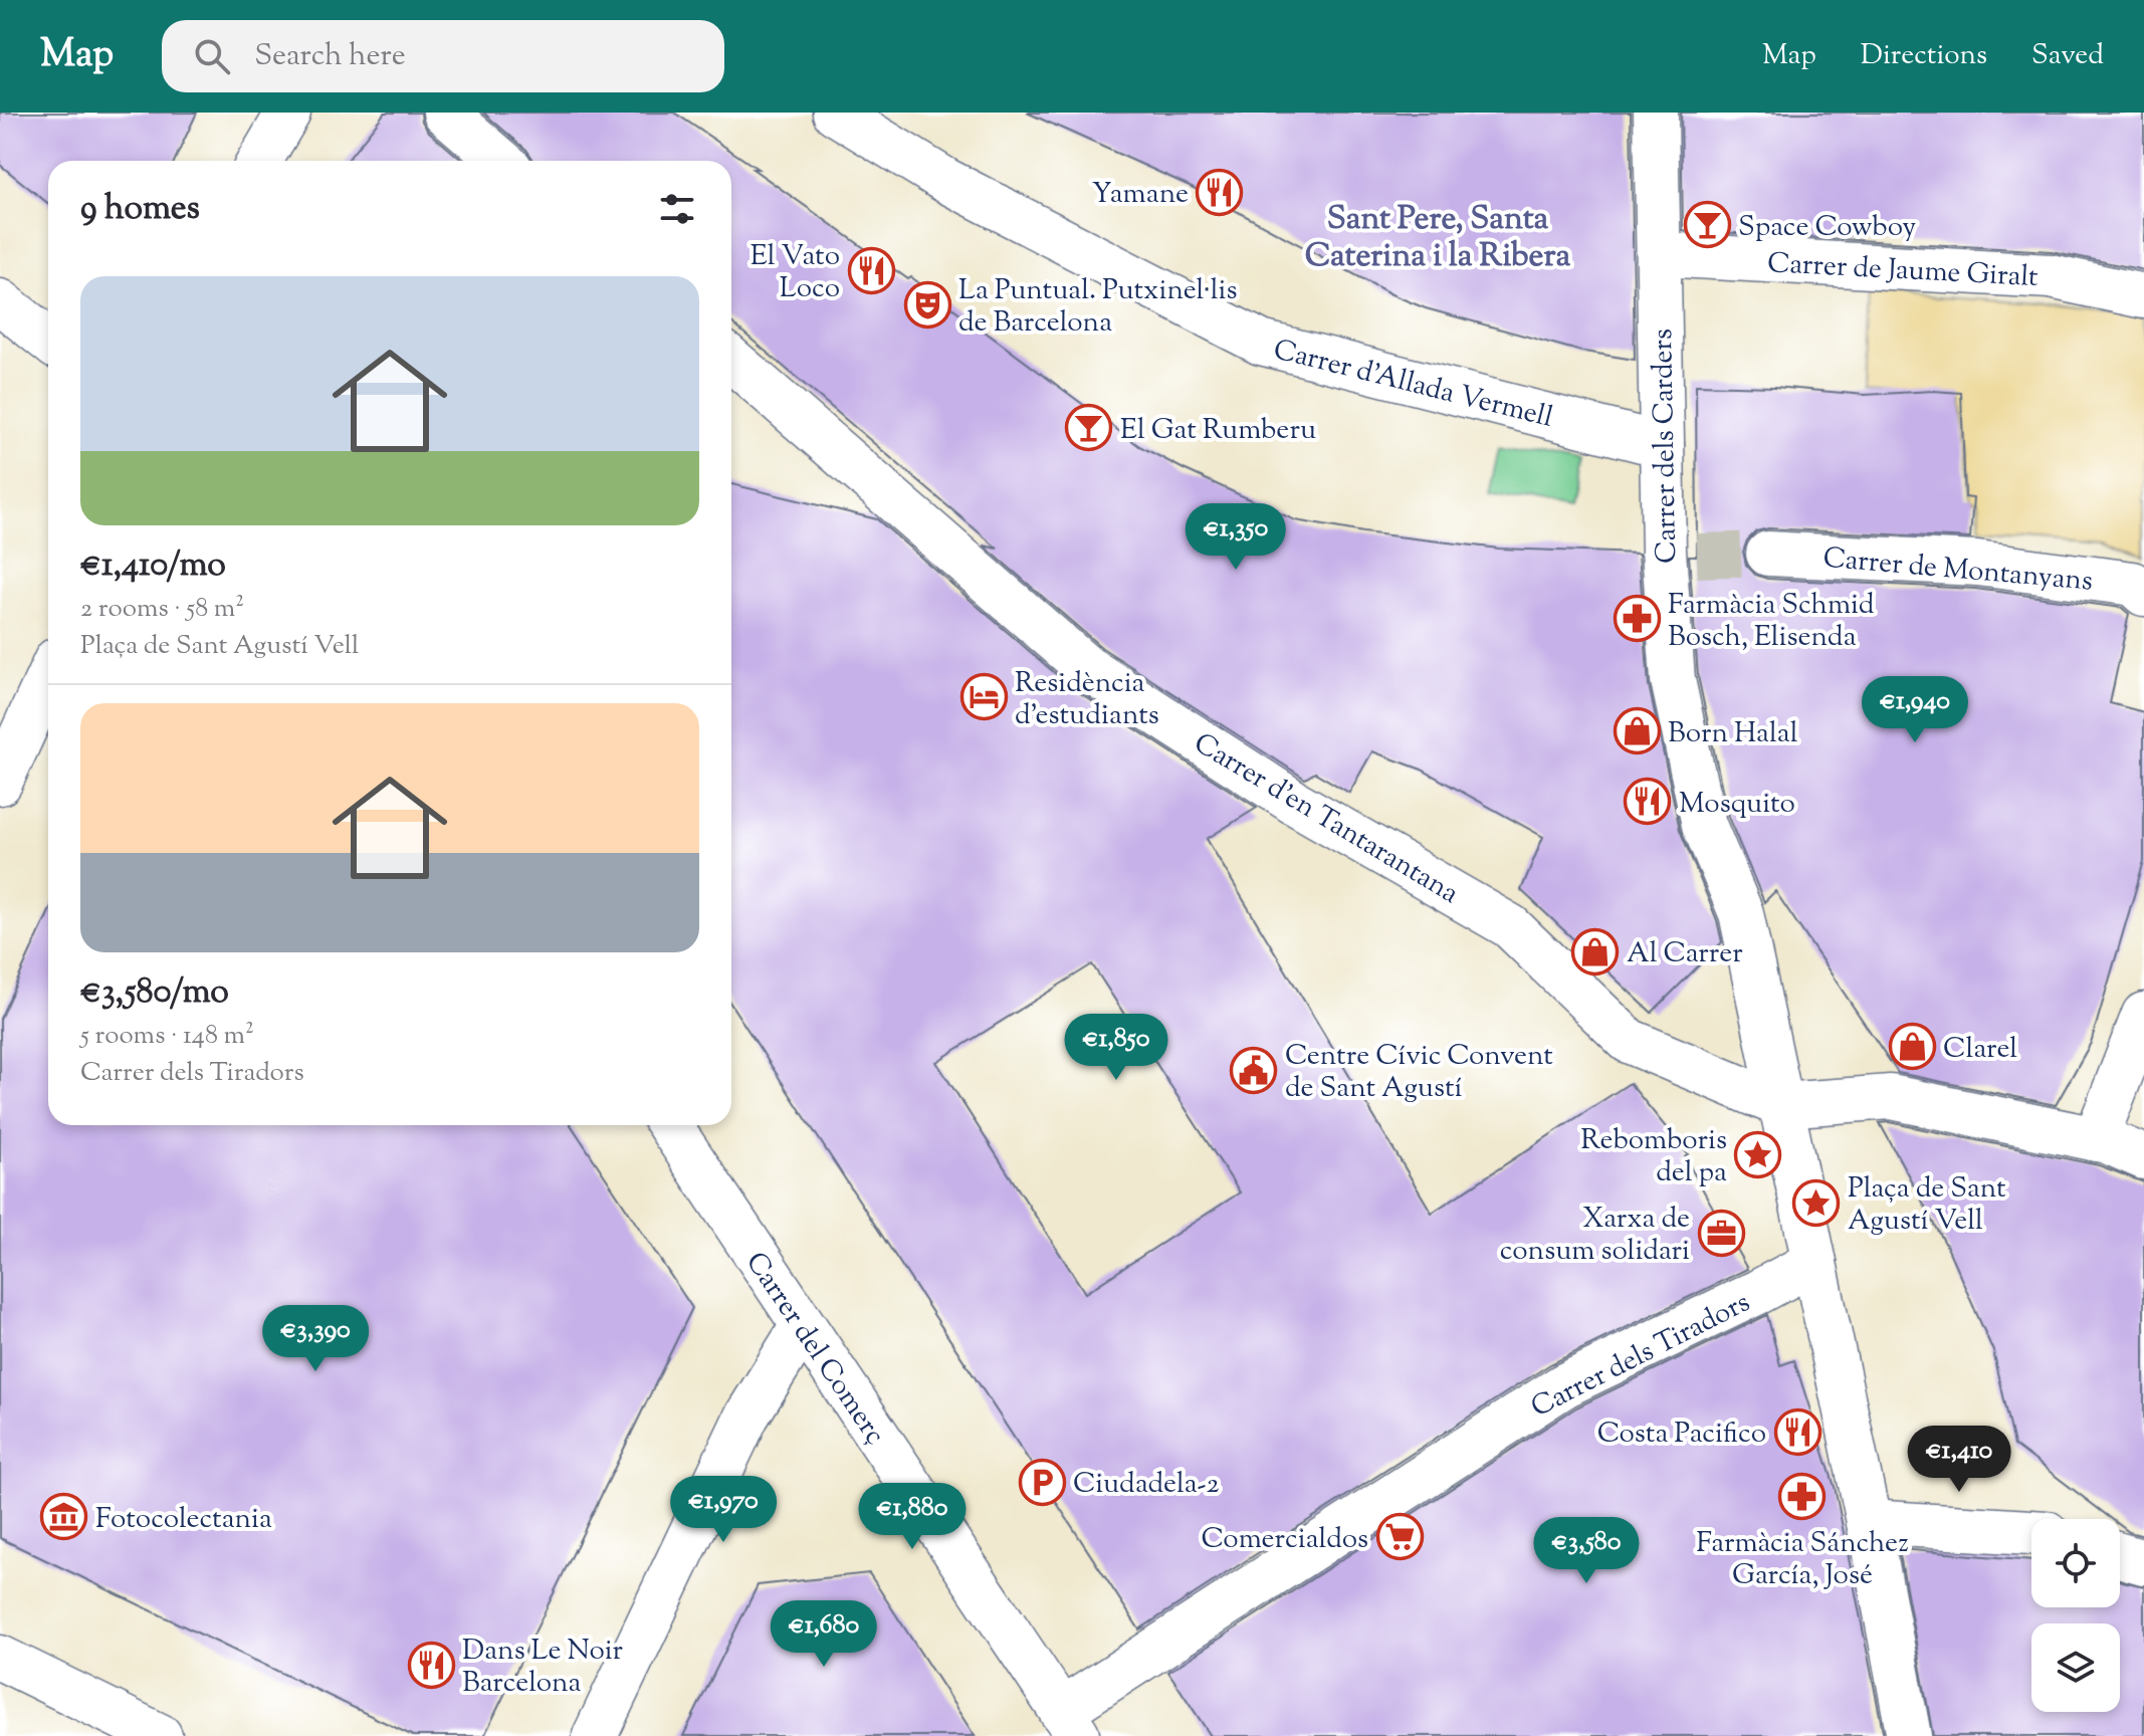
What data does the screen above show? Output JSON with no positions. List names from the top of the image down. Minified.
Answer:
{"streets":{"street":["Carrer de Jaume Giralt","Carrer d'Allada Vermell","Carrer dels Carders","Carrer de Montanyans","Carrer d'en Tantarantana","Carrer del Comerç","Carrer dels Tiradors"]},"crossings":[["Carrer de Jaume Giralt","Carrer dels Carders"],["Carrer d'Allada Vermell","Carrer dels Carders"],["Carrer dels Carders","Carrer d'en Tantarantana"],["Carrer del Comerç","Carrer dels Tiradors"]],"districts":["Sant Pere, Santa Caterina i la Ribera"],"places":{"restaurant":["Yamane","El Vato Loco","Mosquito","Costa Pacifico","Dans Le Noir Barcelona"],"bar":["Space Cowboy","El Gat Rumberu"],"theatre":["La Puntual. Putxinel·lis de Barcelona"],"pharmacy":["Farmàcia Schmid Bosch, Elisenda","Farmàcia Sánchez García, José"],"hotel":["Residència d'estudiants"],"shop":["Born Halal","Al Carrer","Clarel"],"public building":["Centre Cívic Convent de Sant Agustí"],"place":["Rebomboris del pa","Plaça de Sant Agustí Vell"],"office":["Xarxa de consum solidari"],"parking":["Ciudadela-2"],"museum":["Fotocolectania"],"supermarket":["Comercialdos"]},"page":{"header":"Map","search":"Search here","nav":["Map","Directions","Saved"],"heading":"9 homes","list":[{"name":"€1,410/mo","note":"2 rooms · 58 m² · Plaça de Sant Agustí Vell"},{"name":"€3,580/mo","note":"5 rooms · 148 m² · Carrer dels Tiradors"}],"price":["€1,350","€1,940","€1,850","€3,390","€1,410","€1,970","€1,880","€3,580","€1,680"]}}
